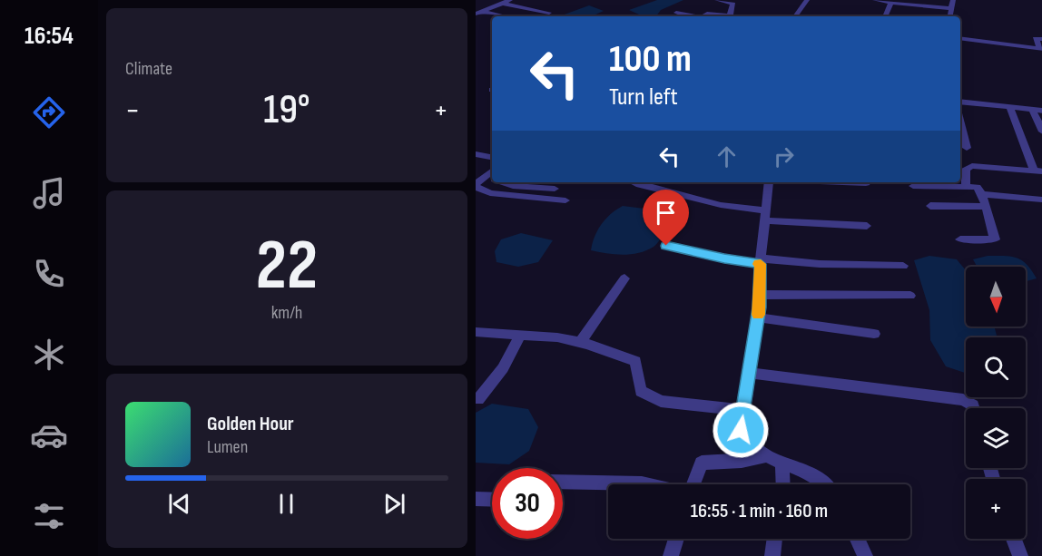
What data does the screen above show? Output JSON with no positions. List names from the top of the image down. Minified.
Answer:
{"north":"bottom","page":{"tabs":"16:54","tile":["Climate",["22","km/h"]],"turn":["100 m","Turn left"],"heat":["−","19°","+"],"map_buttons":"+","song":["Golden Hour","Lumen"],"limit":"30","trip":"16:55 · 1 min · 160 m"}}
